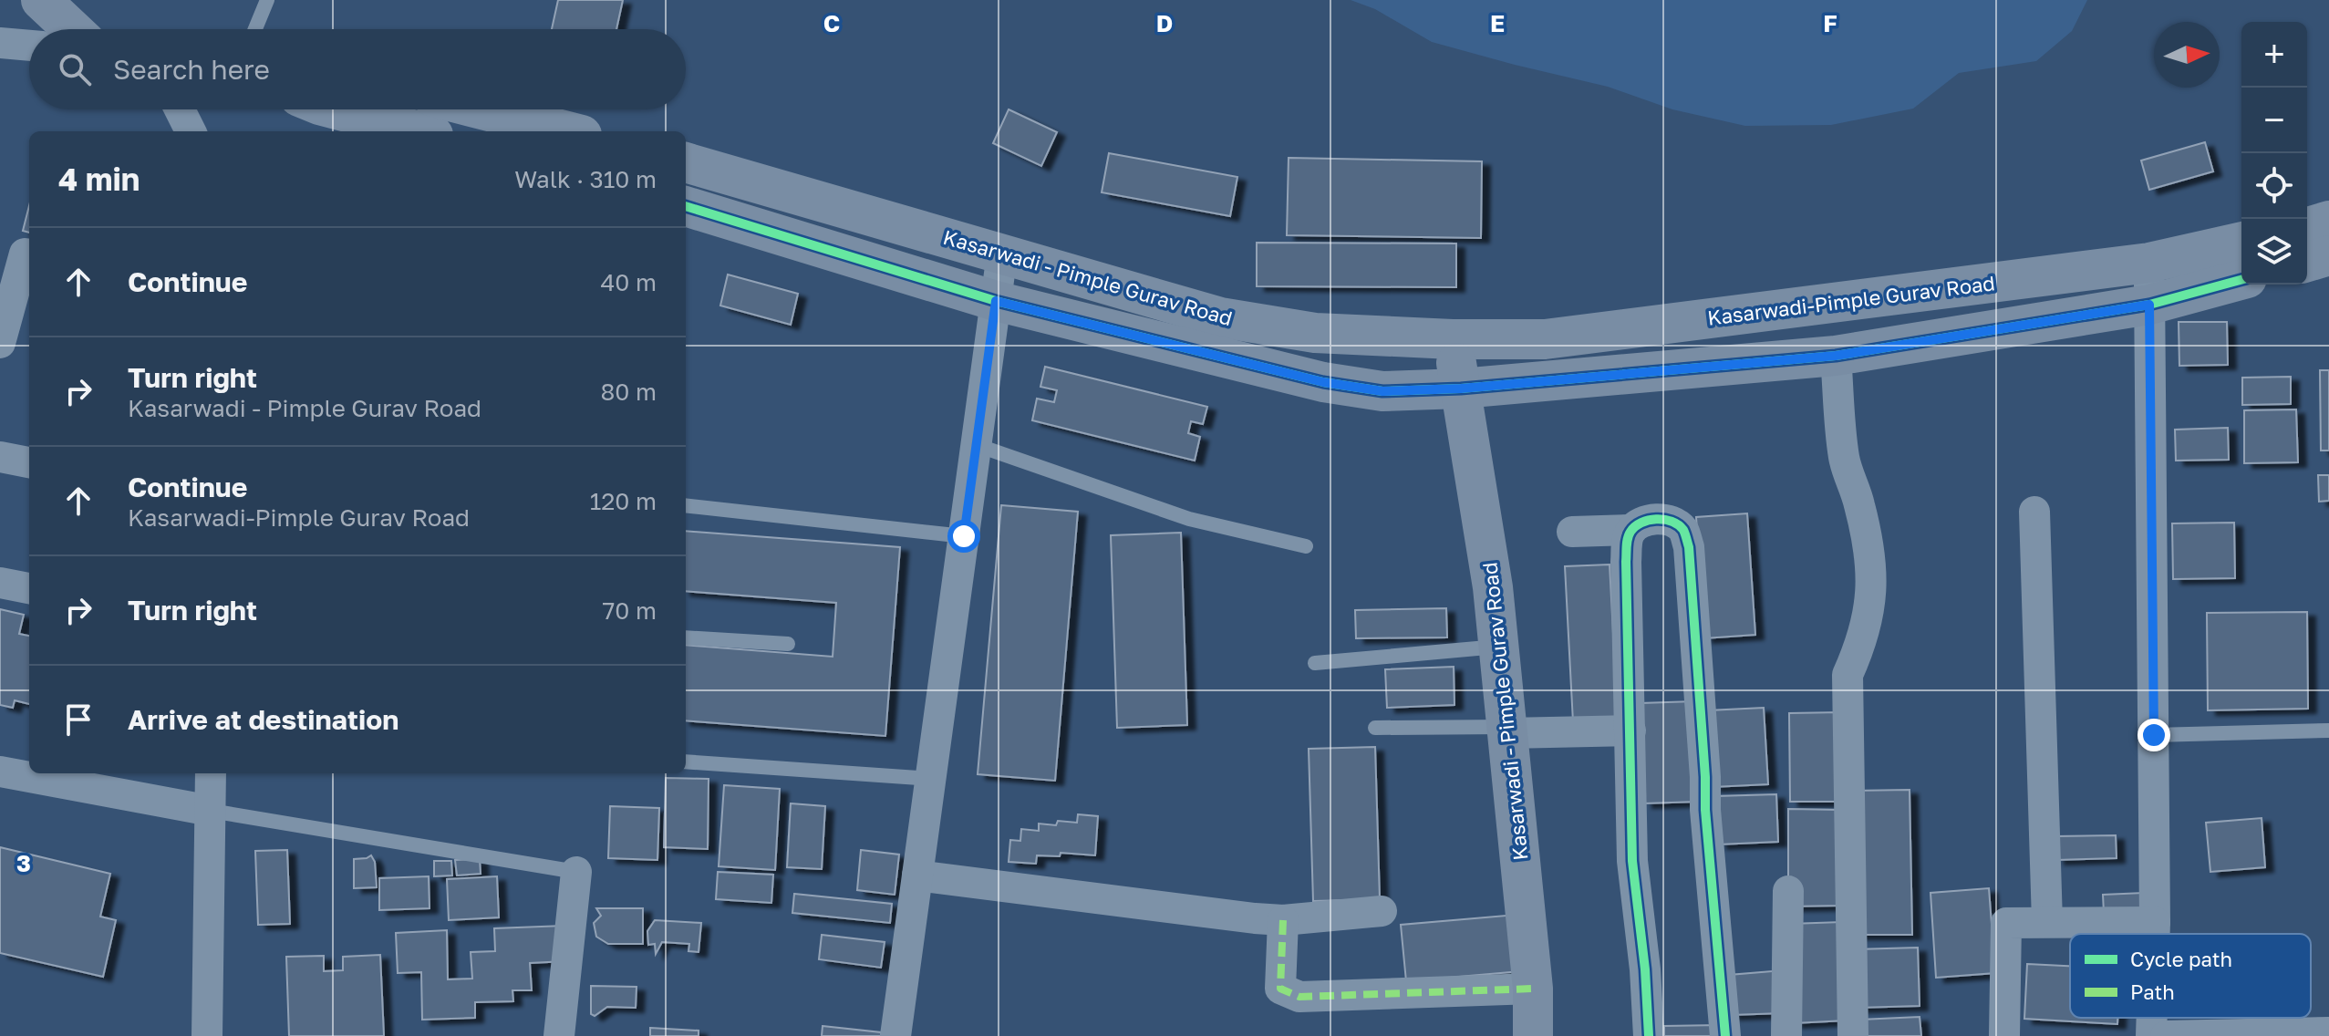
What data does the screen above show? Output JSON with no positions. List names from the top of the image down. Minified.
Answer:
{"streets":{"street":["Kasarwadi - Pimple Gurav Road","Kasarwadi-Pimple Gurav Road"]},"crossings":[["Kasarwadi - Pimple Gurav Road","Kasarwadi-Pimple Gurav Road"]],"legend":["Cycle path","Path"],"north":"right","page":{"map_buttons":["+","−"],"search":"Search here","heading":["4 min","Walk · 310 m"],"list":[["Continue","40 m"],["Turn right","Kasarwadi - Pimple Gurav Road","80 m"],["Continue","Kasarwadi-Pimple Gurav Road","120 m"],["Turn right","70 m"],"Arrive at destination"]},"grid":{"columns":["C","D","E","F"],"rows":["3"]}}
